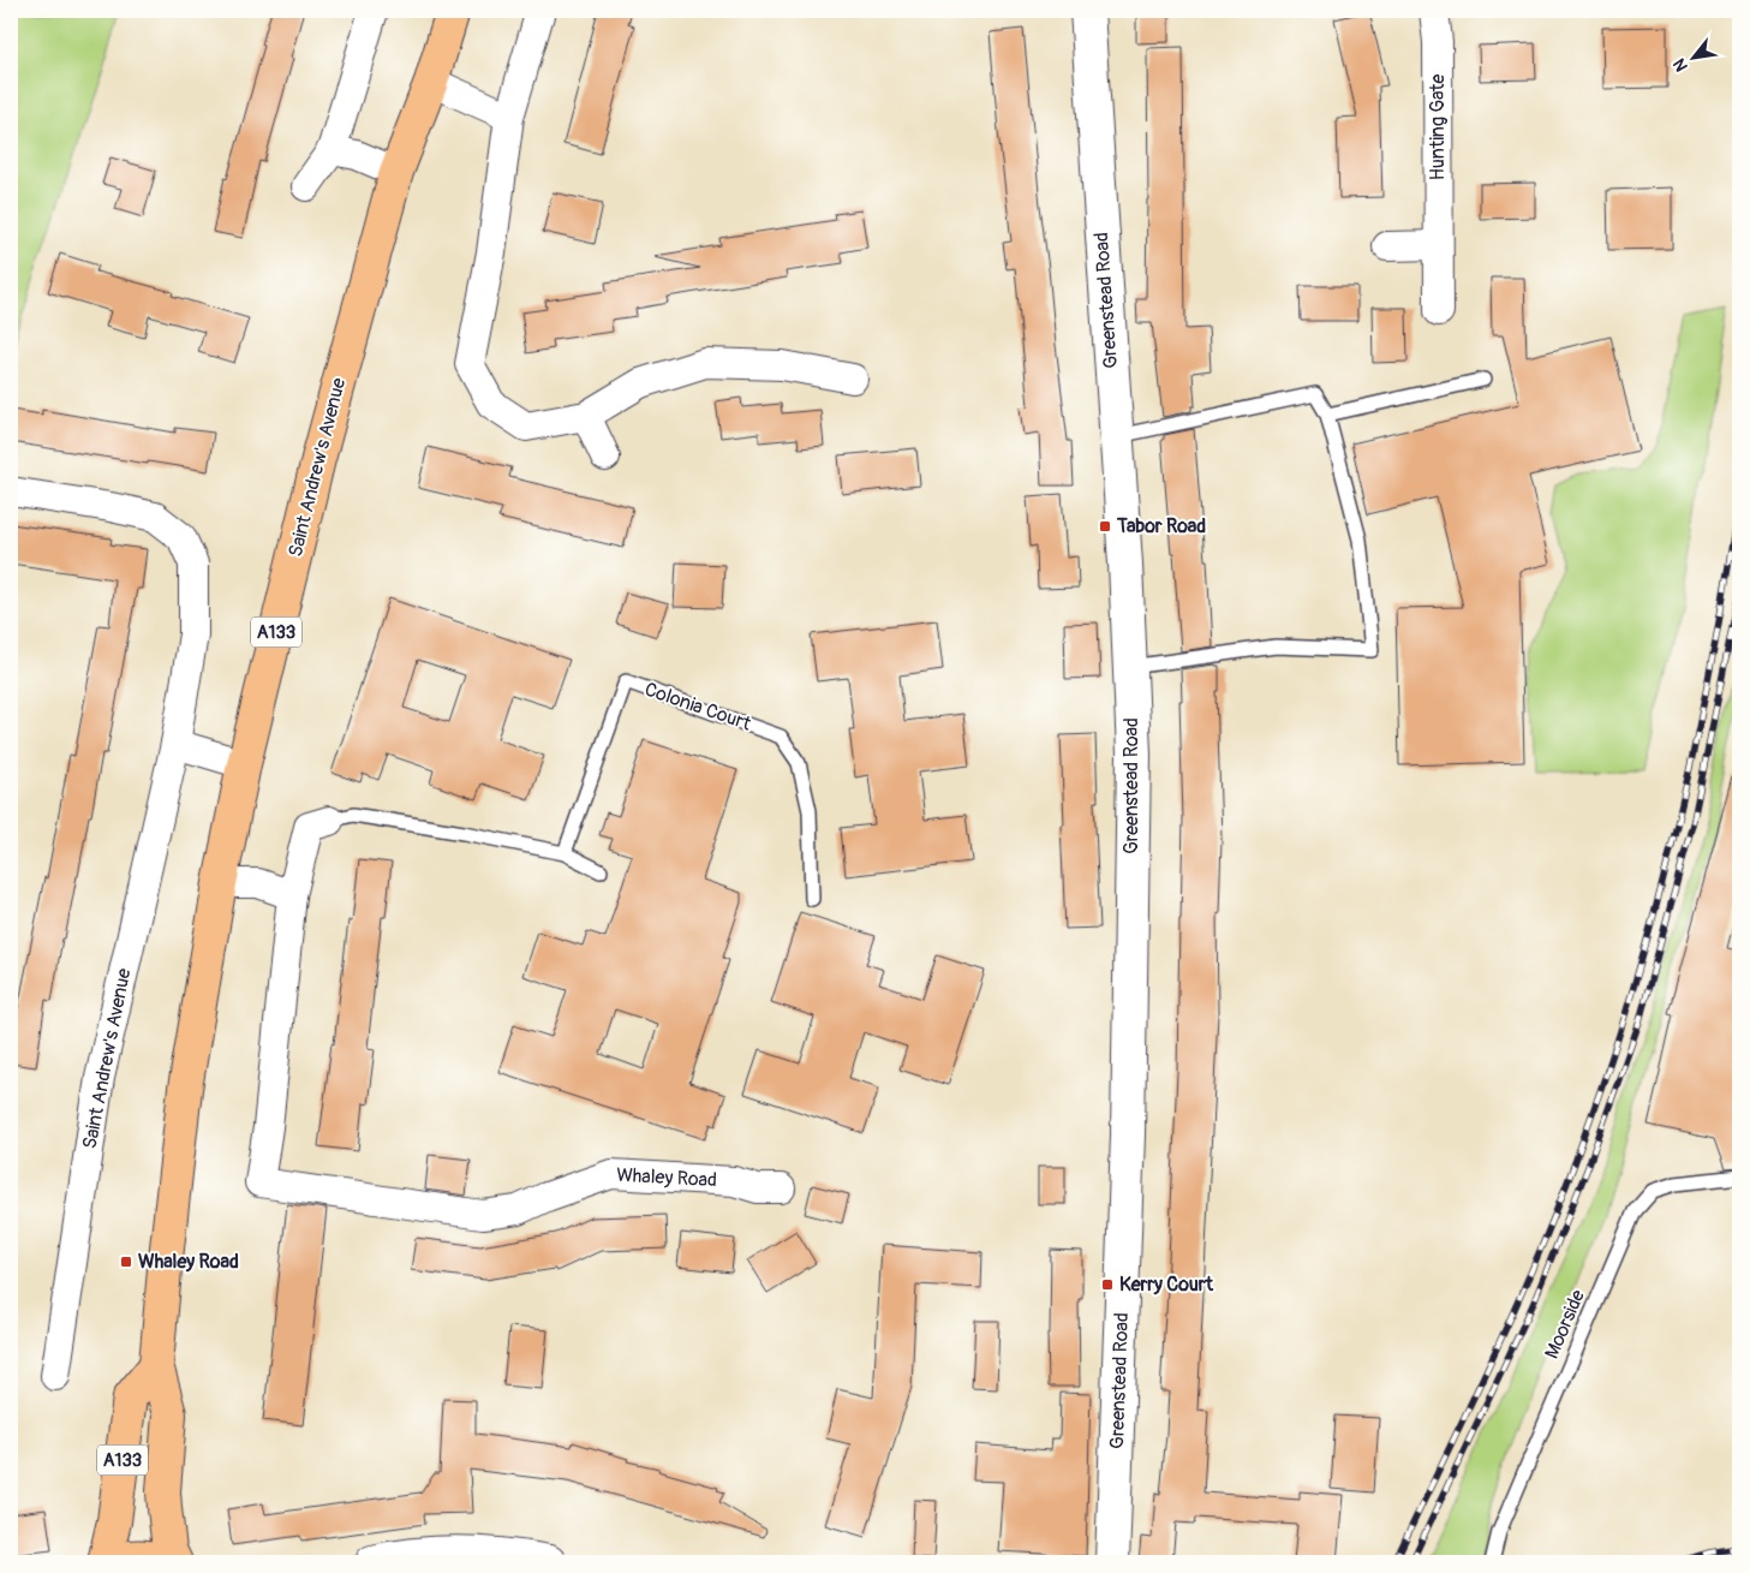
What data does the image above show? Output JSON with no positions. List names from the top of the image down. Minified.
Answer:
{"streets":{"main road":["Saint Andrew's Avenue","A133"],"street":["Hunting Gate","Greenstead Road","Whaley Road"],"lane":["Colonia Court","Moorside"]},"crossings":[["Saint Andrew's Avenue","A133"]],"places":{"transit":["Tabor Road","Whaley Road","Kerry Court"]},"north":"bottom left"}
